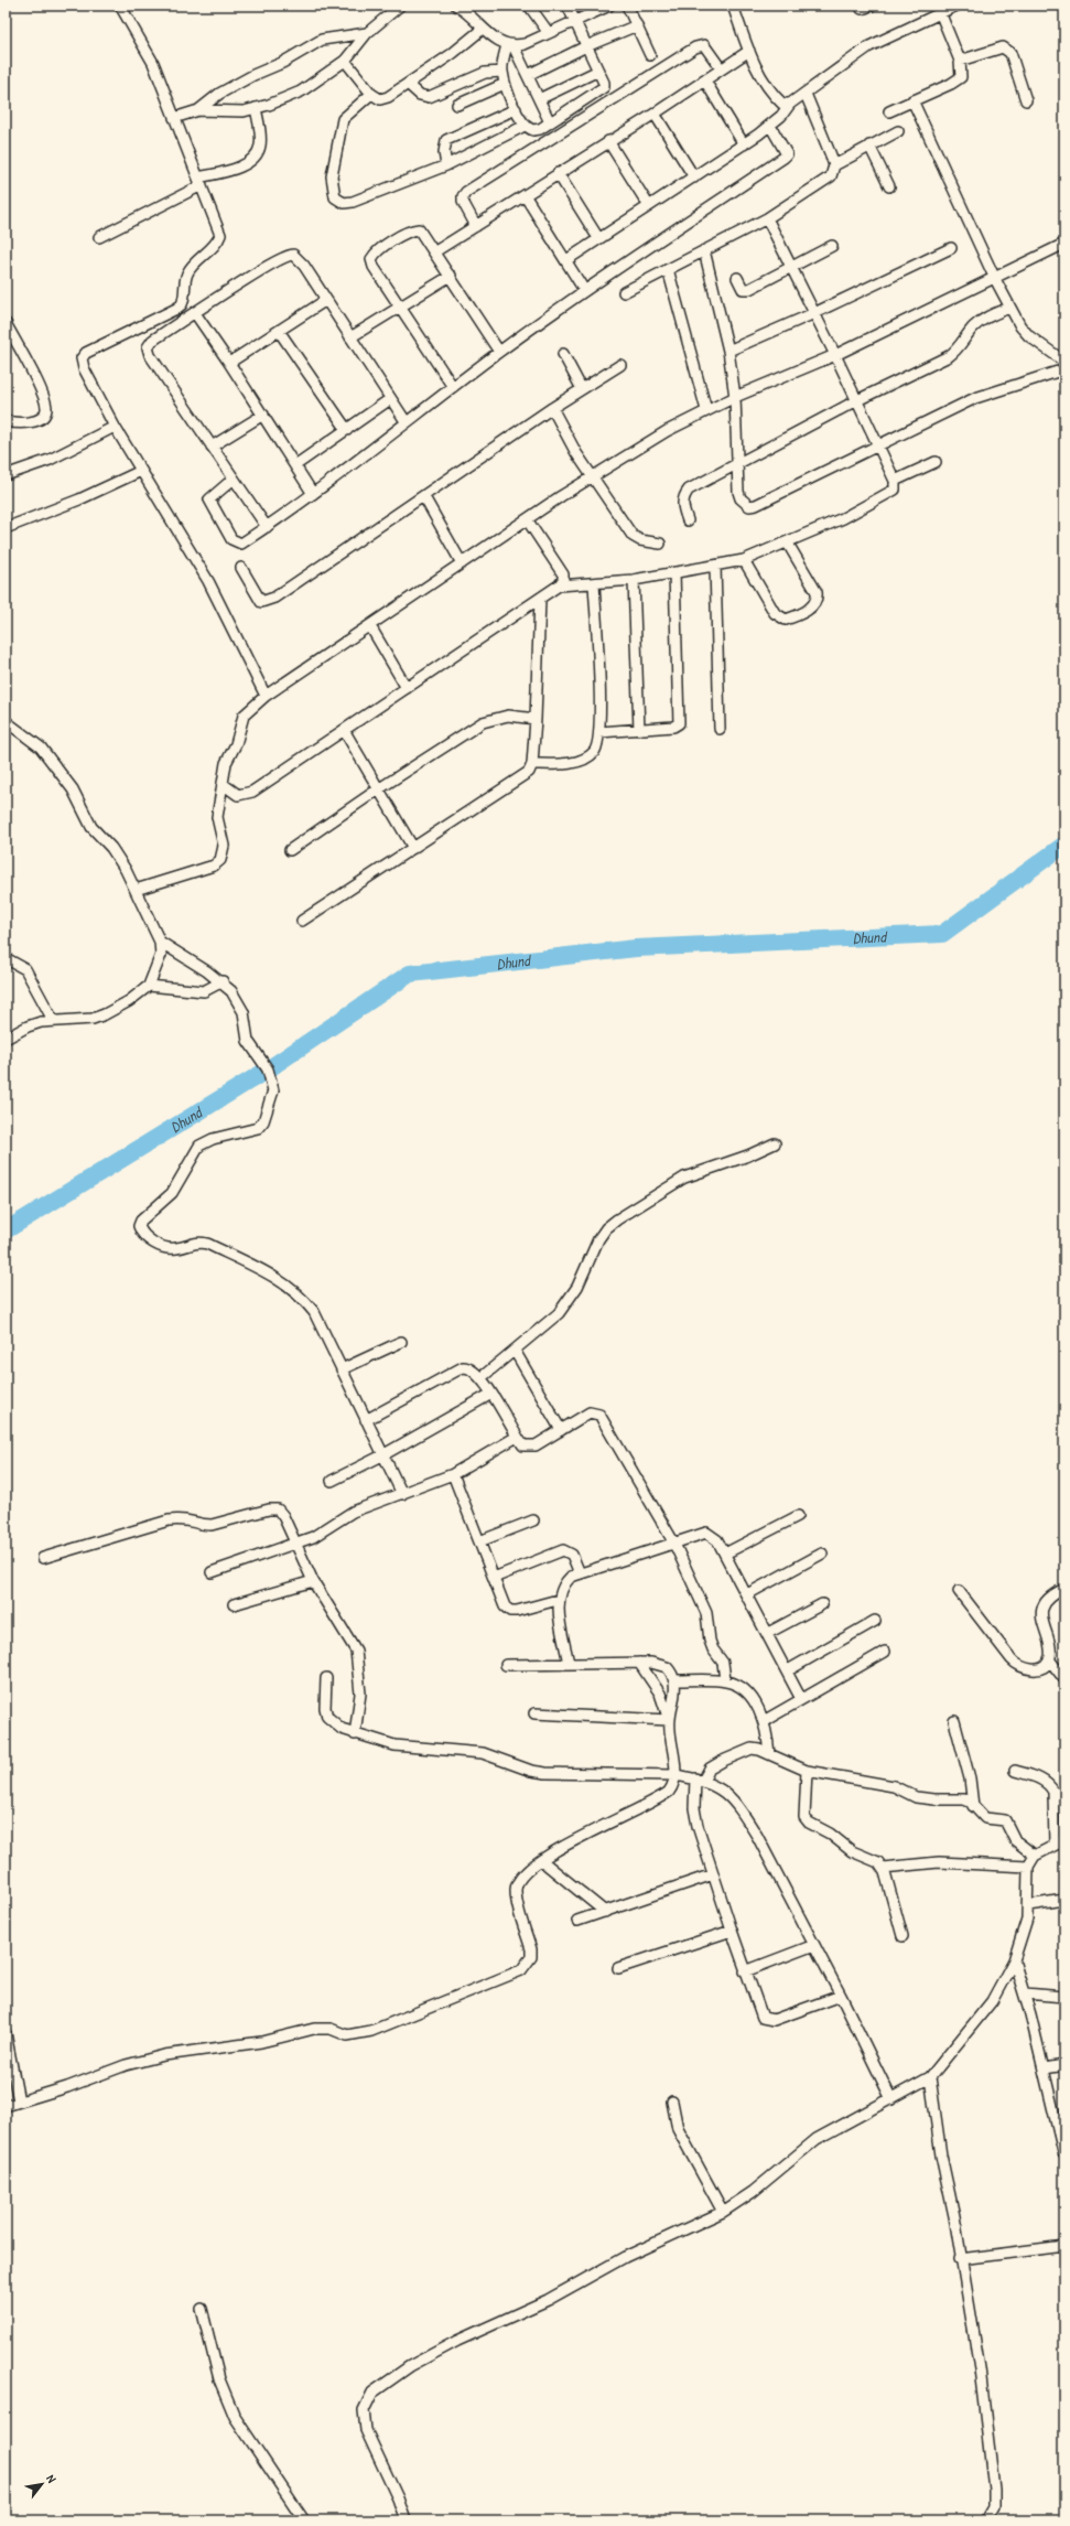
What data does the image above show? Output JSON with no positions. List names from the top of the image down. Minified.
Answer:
{"water":["Dhund"],"north":"top right"}
